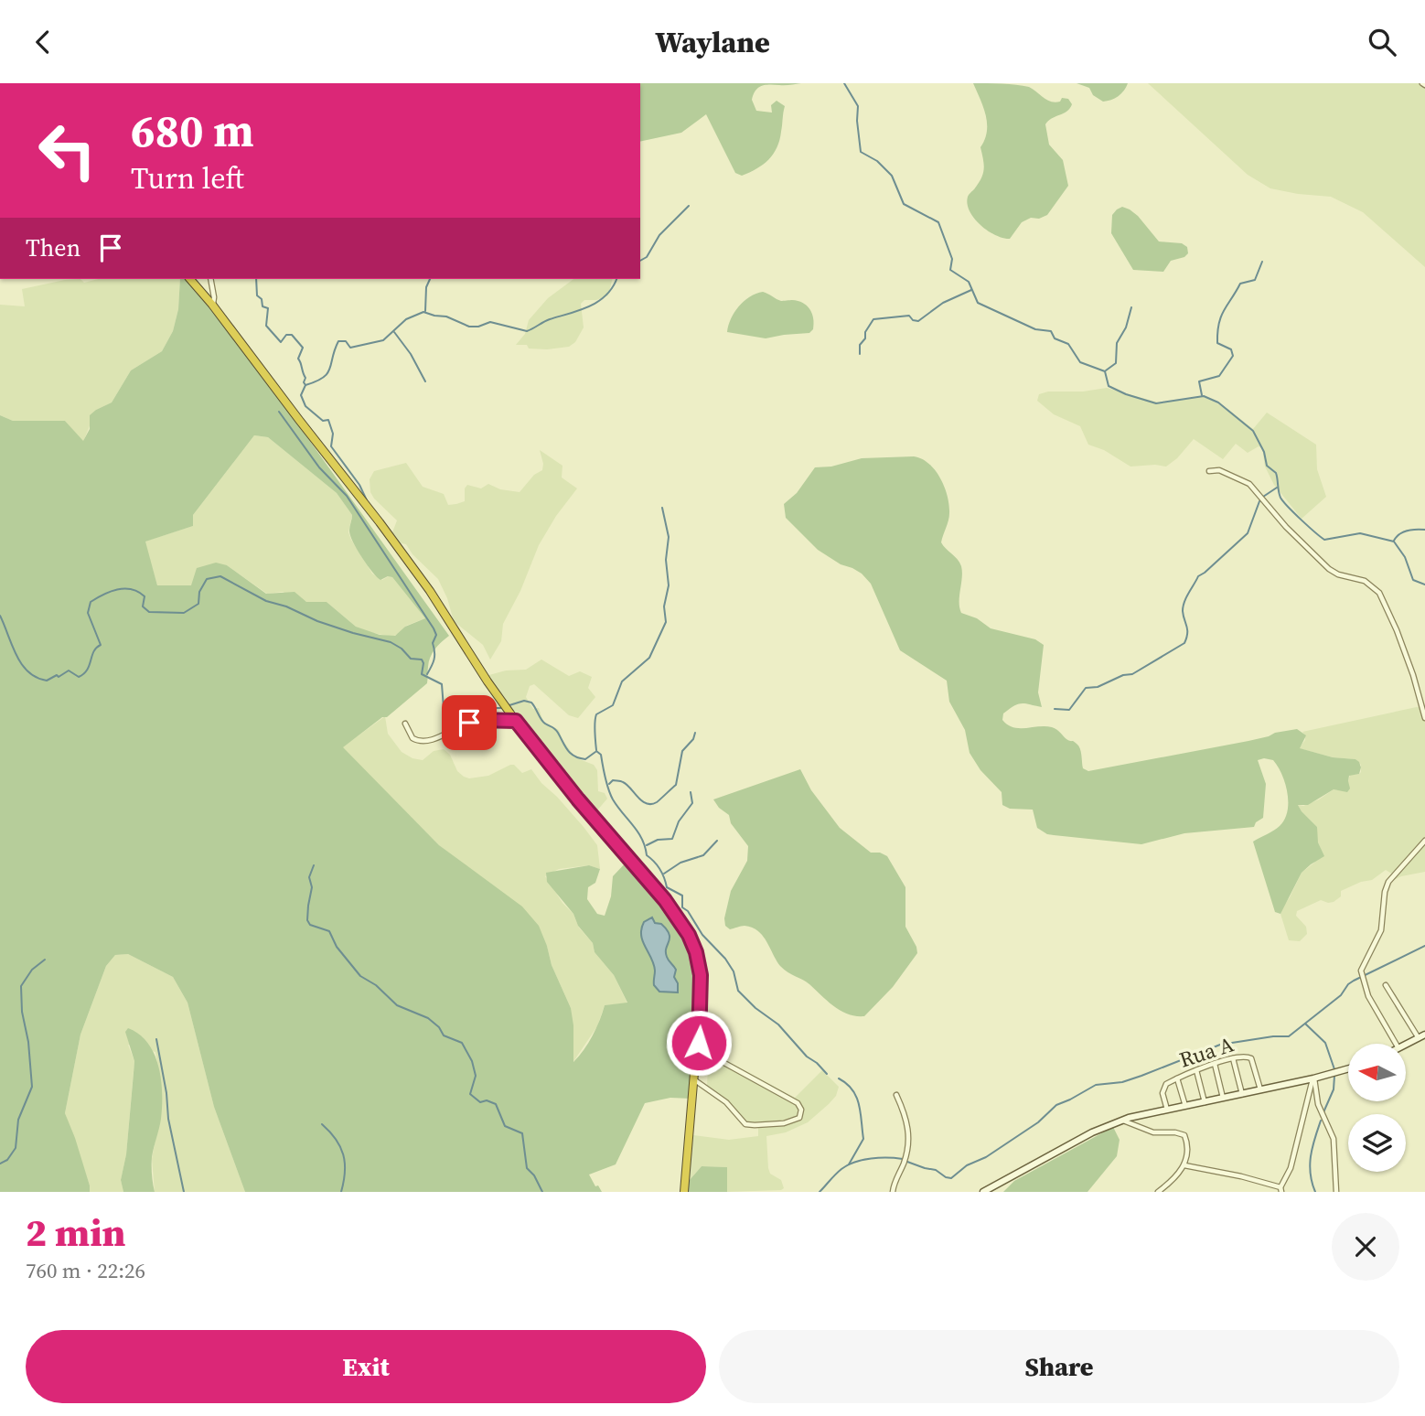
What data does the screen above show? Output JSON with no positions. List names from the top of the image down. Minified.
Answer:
{"streets":{"street":["Rua A"]},"north":"left","page":{"header":"Waylane","turn":["680 m","Turn left"],"then":"Then","heading":["2 min","760 m · 22:26"],"buttons":["Exit","Share"]}}
